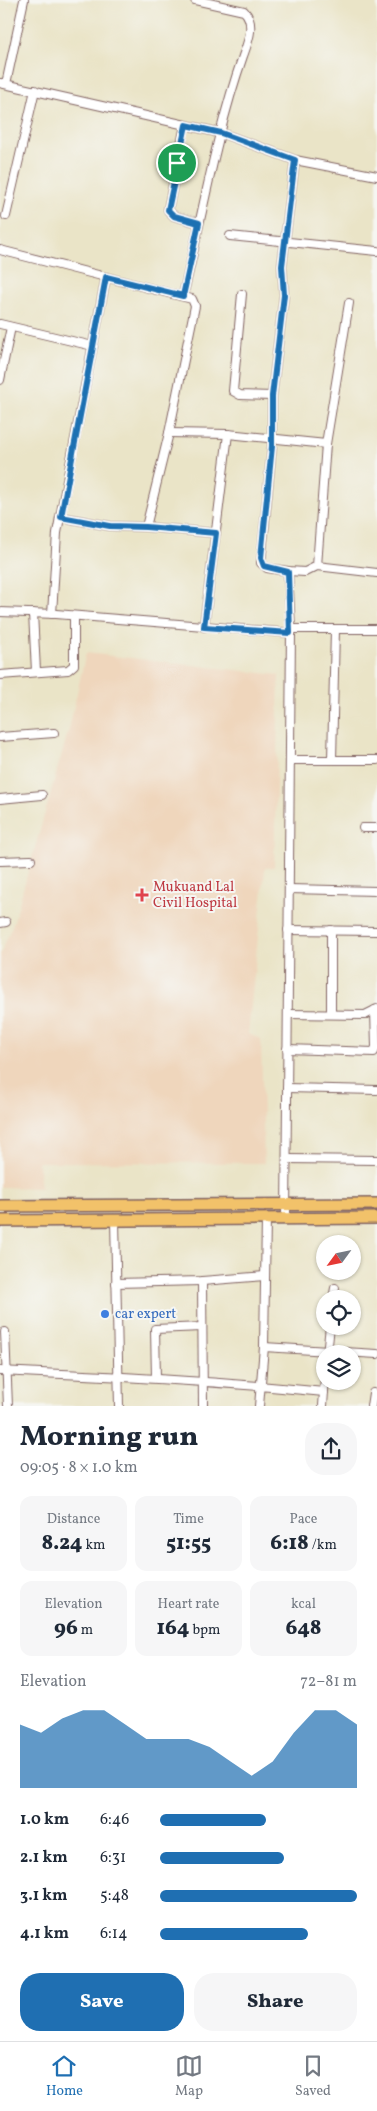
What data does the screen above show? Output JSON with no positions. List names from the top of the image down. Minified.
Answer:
{"places":{"health":["Mukuand Lal Civil Hospital"],"other":["car expert"]},"north":"bottom left","page":{"heading":["Morning run","09:05 · 8 × 1.0 km"],"stats":[["Distance","8.24 km"],["Time","51:55"],["Pace","6:18 /km"],["Elevation","96 m"],["Heart rate","164 bpm"],["kcal","648"]],"chart":["Elevation","72–81 m"],"list":[{"name":"1.0 km","note":"6:46"},{"name":"2.1 km","note":"6:31"},{"name":"3.1 km","note":"5:48"},{"name":"4.1 km","note":"6:14"}],"buttons":["Save","Share"],"tabs":["Home","Map","Saved"]}}
